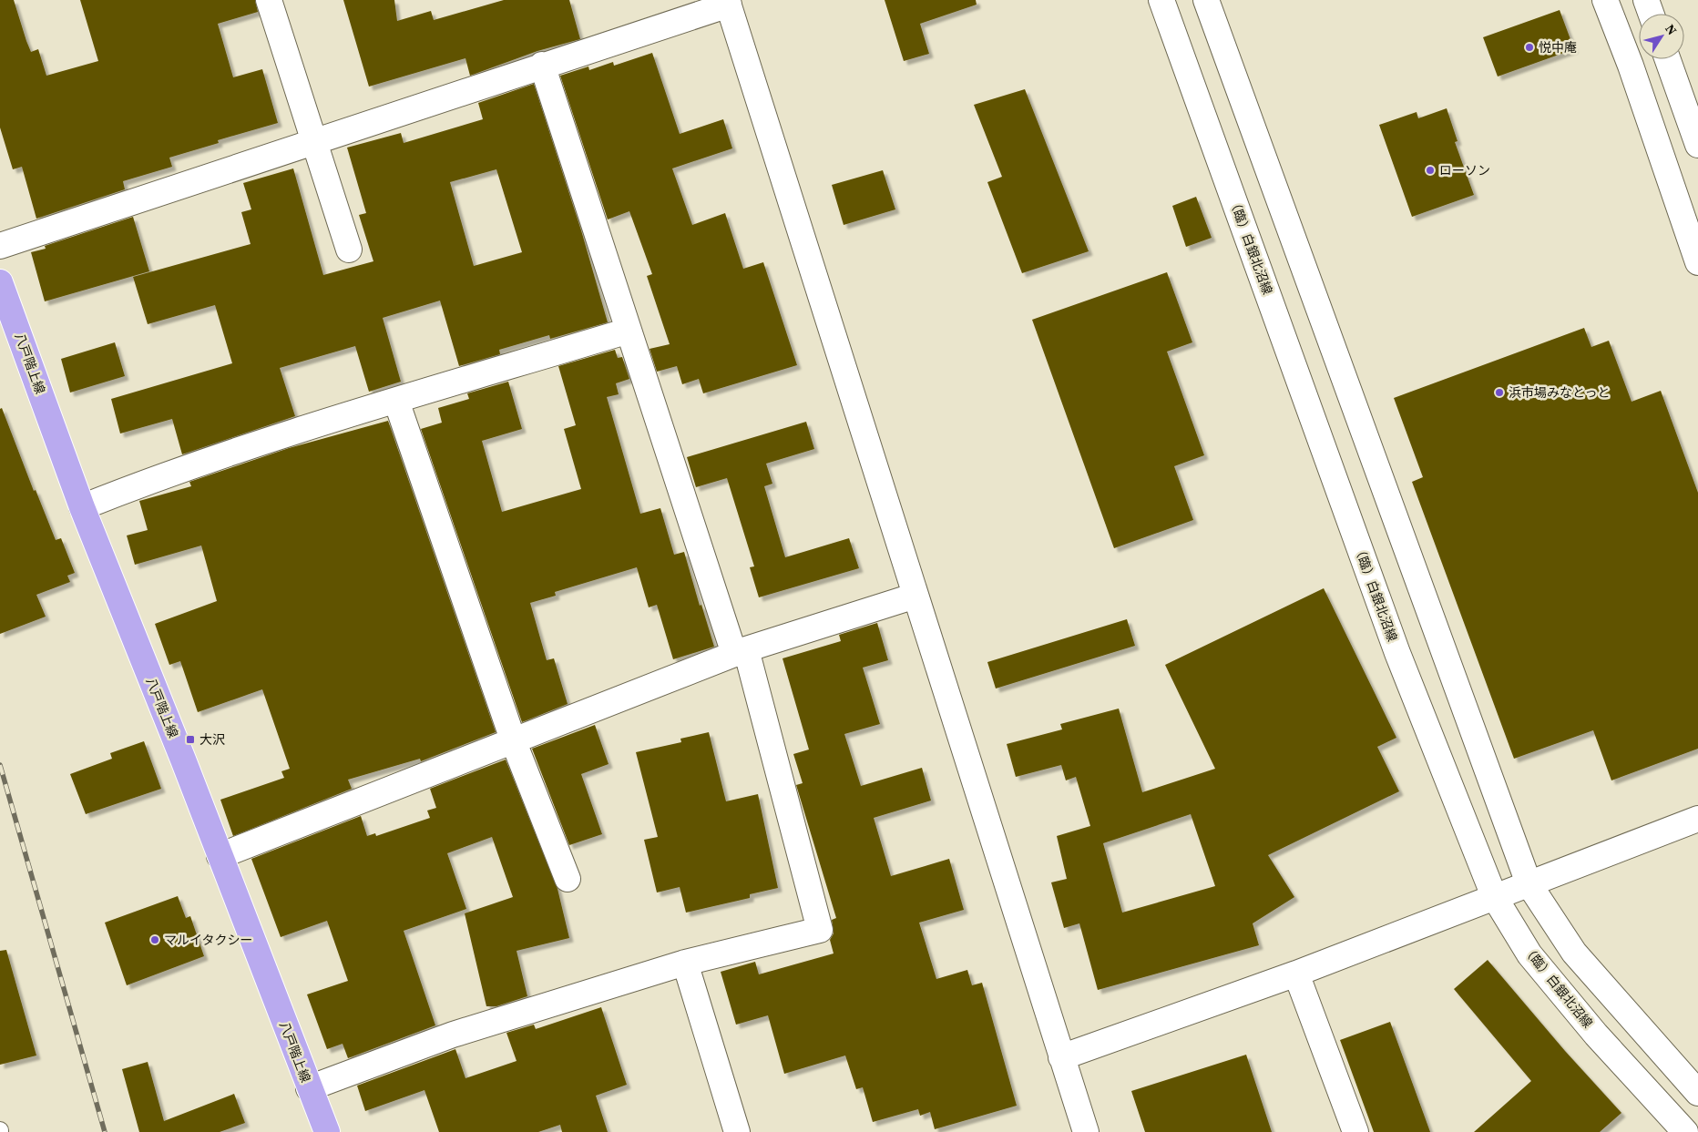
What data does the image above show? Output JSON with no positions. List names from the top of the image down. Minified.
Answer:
{"streets":{"main road":["八戸階上線"],"street":["（臨）白銀北沼線"]},"places":{"other":["悦中庵","ローソン","浜市場みなとっと","マルイタクシー"],"transit":["大沢"]},"north":"top right"}
